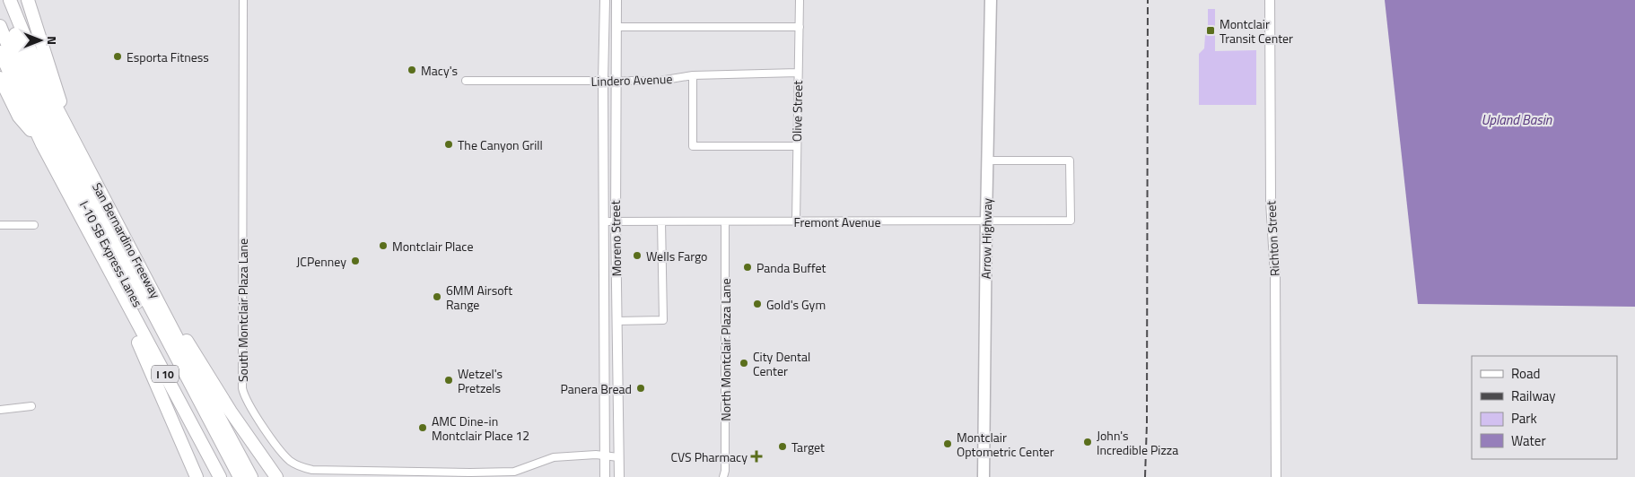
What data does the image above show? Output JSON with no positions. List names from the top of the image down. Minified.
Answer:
{"streets":{"highway":["San Bernardino Freeway","I-10 SB Express Lanes","I 10"],"main road":["Arrow Highway"],"street":["Lindero Avenue","Olive Street","Fremont Avenue","Moreno Street","Richton Street","South Montclair Plaza Lane","North Montclair Plaza Lane"]},"crossings":[["Lindero Avenue","Olive Street"],["Lindero Avenue","Moreno Street"],["Olive Street","Fremont Avenue"],["Fremont Avenue","Moreno Street"],["Fremont Avenue","Arrow Highway"],["Fremont Avenue","North Montclair Plaza Lane"],["Moreno Street","South Montclair Plaza Lane"],["San Bernardino Freeway","I-10 SB Express Lanes"]],"water":["Upland Basin"],"places":{"transit":["Montclair Transit Center"],"other":["Esporta Fitness","Macy's","The Canyon Grill","Montclair Place","Wells Fargo","JCPenney","Panda Buffet","6MM Airsoft Range","Gold's Gym","City Dental Center","Wetzel's Pretzels","Panera Bread","AMC Dine-in Montclair Place 12","John's Incredible Pizza","Montclair Optometric Center","Target"],"health":["CVS Pharmacy"]},"legend":["Road","Railway","Park","Water"],"north":"right"}
